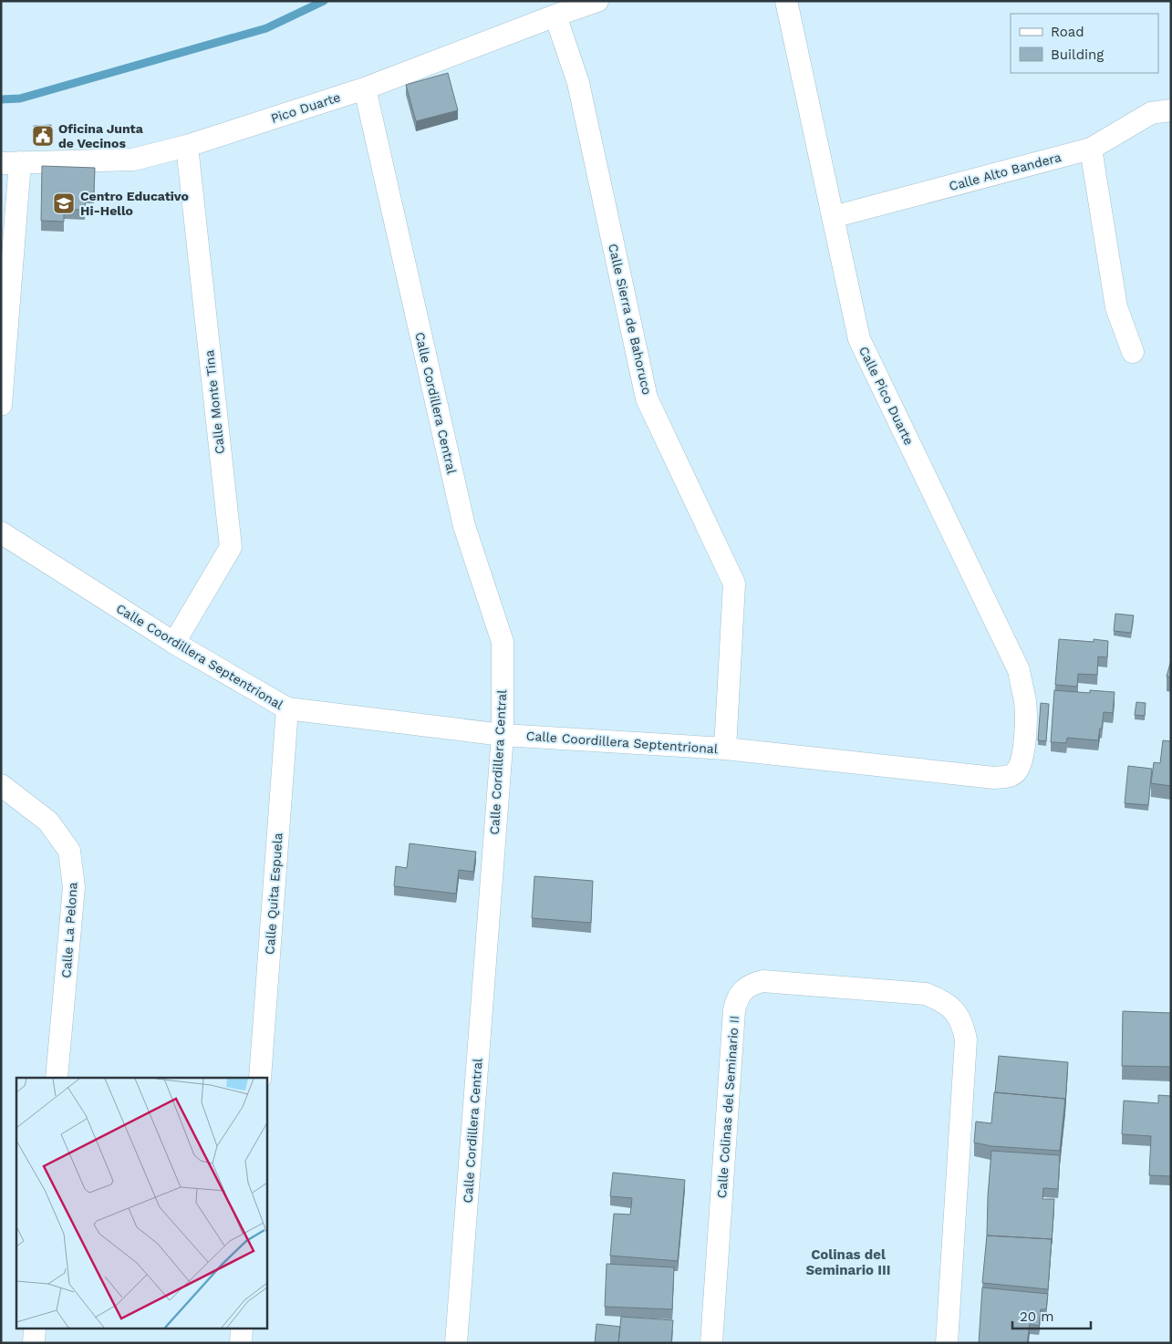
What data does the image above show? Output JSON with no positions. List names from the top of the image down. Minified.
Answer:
{"streets":{"street":["Pico Duarte","Calle Alto Bandera","Calle Sierra de Bahoruco","Calle Pico Duarte","Calle Monte Tina","Calle Cordillera Central","Calle Coordillera Septentrional","Calle Quita Espuela","Calle La Pelona","Calle Colinas del Seminario II"]},"crossings":[["Pico Duarte","Calle Sierra de Bahoruco"],["Pico Duarte","Calle Monte Tina"],["Pico Duarte","Calle Cordillera Central"],["Calle Alto Bandera","Calle Pico Duarte"],["Calle Sierra de Bahoruco","Calle Coordillera Septentrional"],["Calle Pico Duarte","Calle Coordillera Septentrional"],["Calle Monte Tina","Calle Coordillera Septentrional"],["Calle Cordillera Central","Calle Coordillera Septentrional"],["Calle Coordillera Septentrional","Calle Quita Espuela"]],"districts":["Colinas del Seminario III"],"places":{"public building":["Oficina Junta de Vecinos"],"school or university":["Centro Educativo Hi-Hello"]},"legend":["Road","Building"],"scale_bar":"20 m"}
